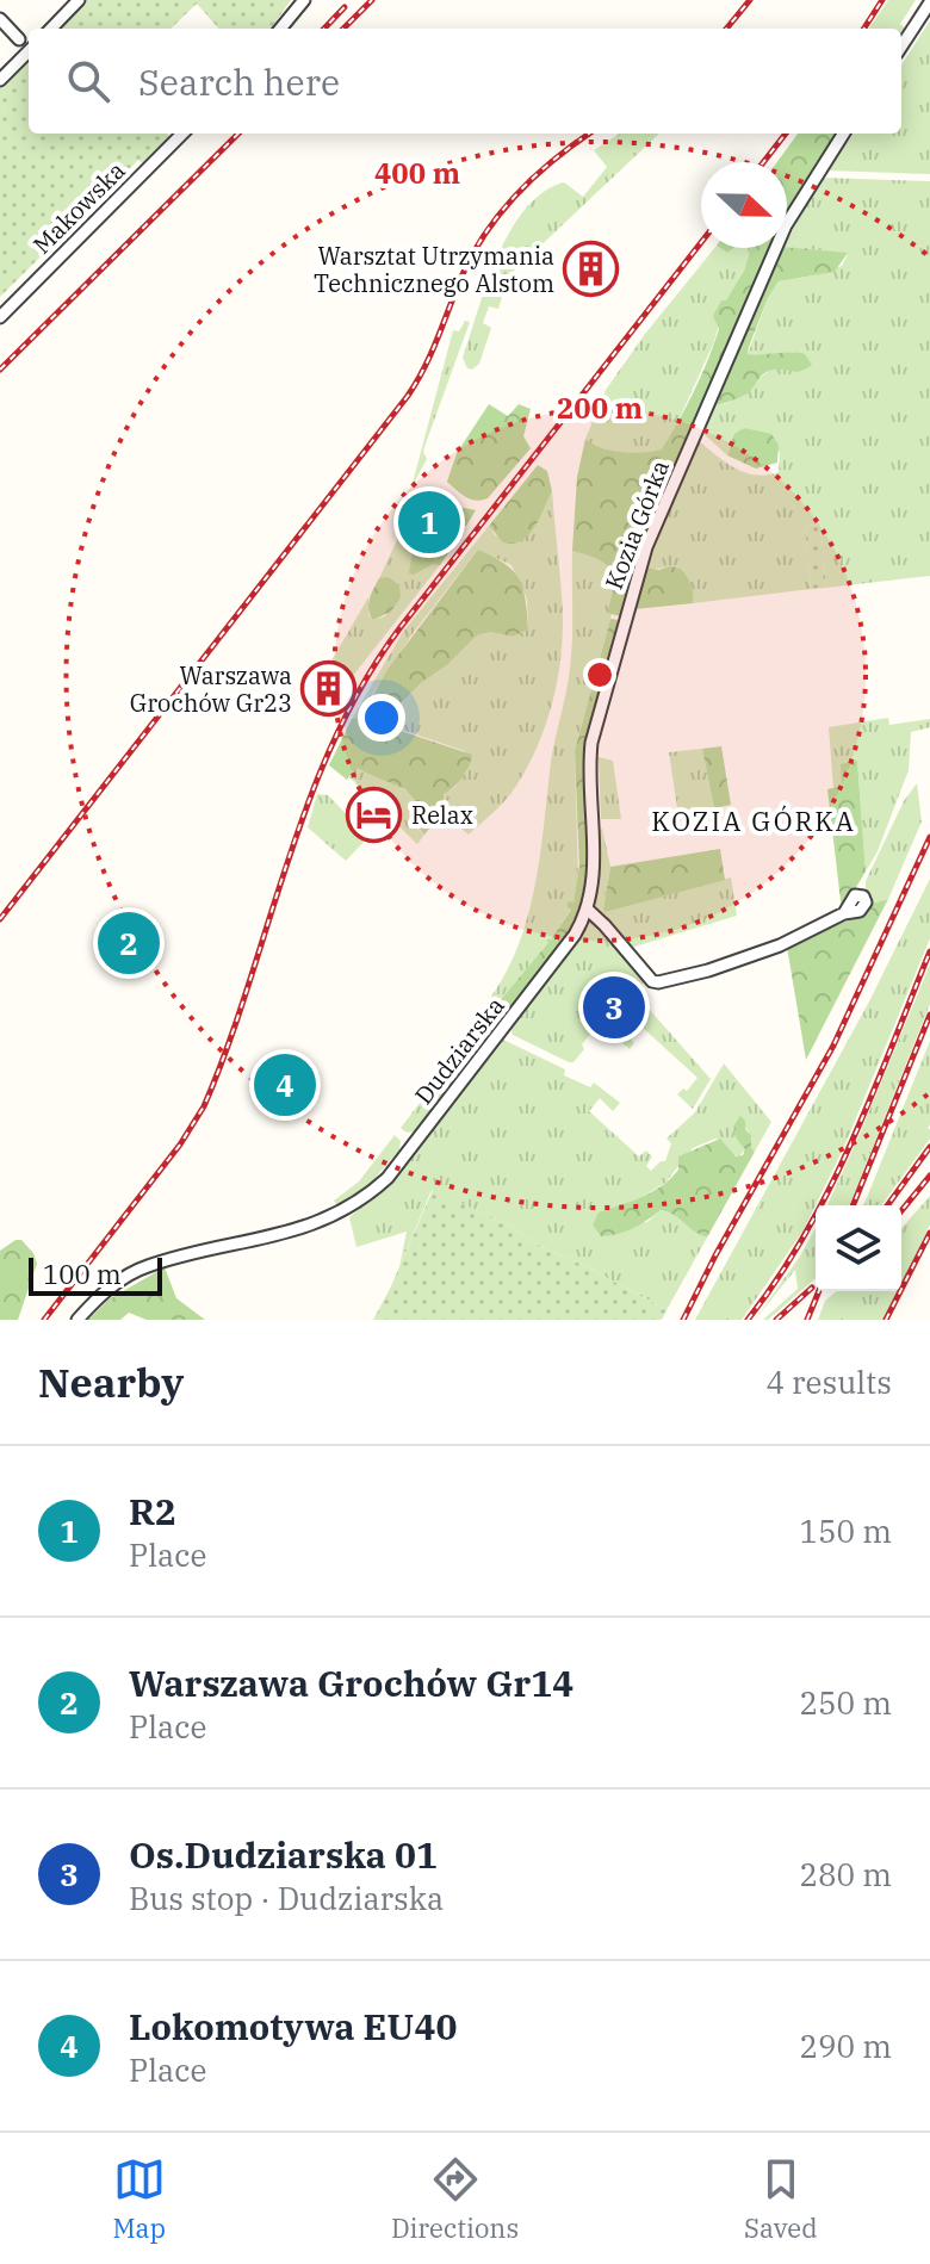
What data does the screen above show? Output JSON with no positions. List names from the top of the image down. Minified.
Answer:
{"streets":{"street":["Makowska","Kozia Górka","Dudziarska"]},"crossings":[["Kozia Górka","Dudziarska"]],"districts":["KOZIA GÓRKA"],"places":{"building":["Warsztat Utrzymania Technicznego Alstom","Warszawa Grochów Gr23"],"hotel":["Relax"]},"scale_bar":"100 m","north":"right","page":{"search":"Search here","pins":["1","2","3","4"],"scale":"100 m","heading":["Nearby","4 results"],"list":[{"mark":"1","name":"R2","note":"Place","value":"150 m"},{"mark":"2","name":"Warszawa Grochów Gr14","note":"Place","value":"250 m"},{"mark":"3","name":"Os.Dudziarska 01","note":"Bus stop · Dudziarska","value":"280 m"},{"mark":"4","name":"Lokomotywa EU40","note":"Place","value":"290 m"}],"nav":["Map","Directions","Saved"]},"rings":["400 m","200 m"]}
